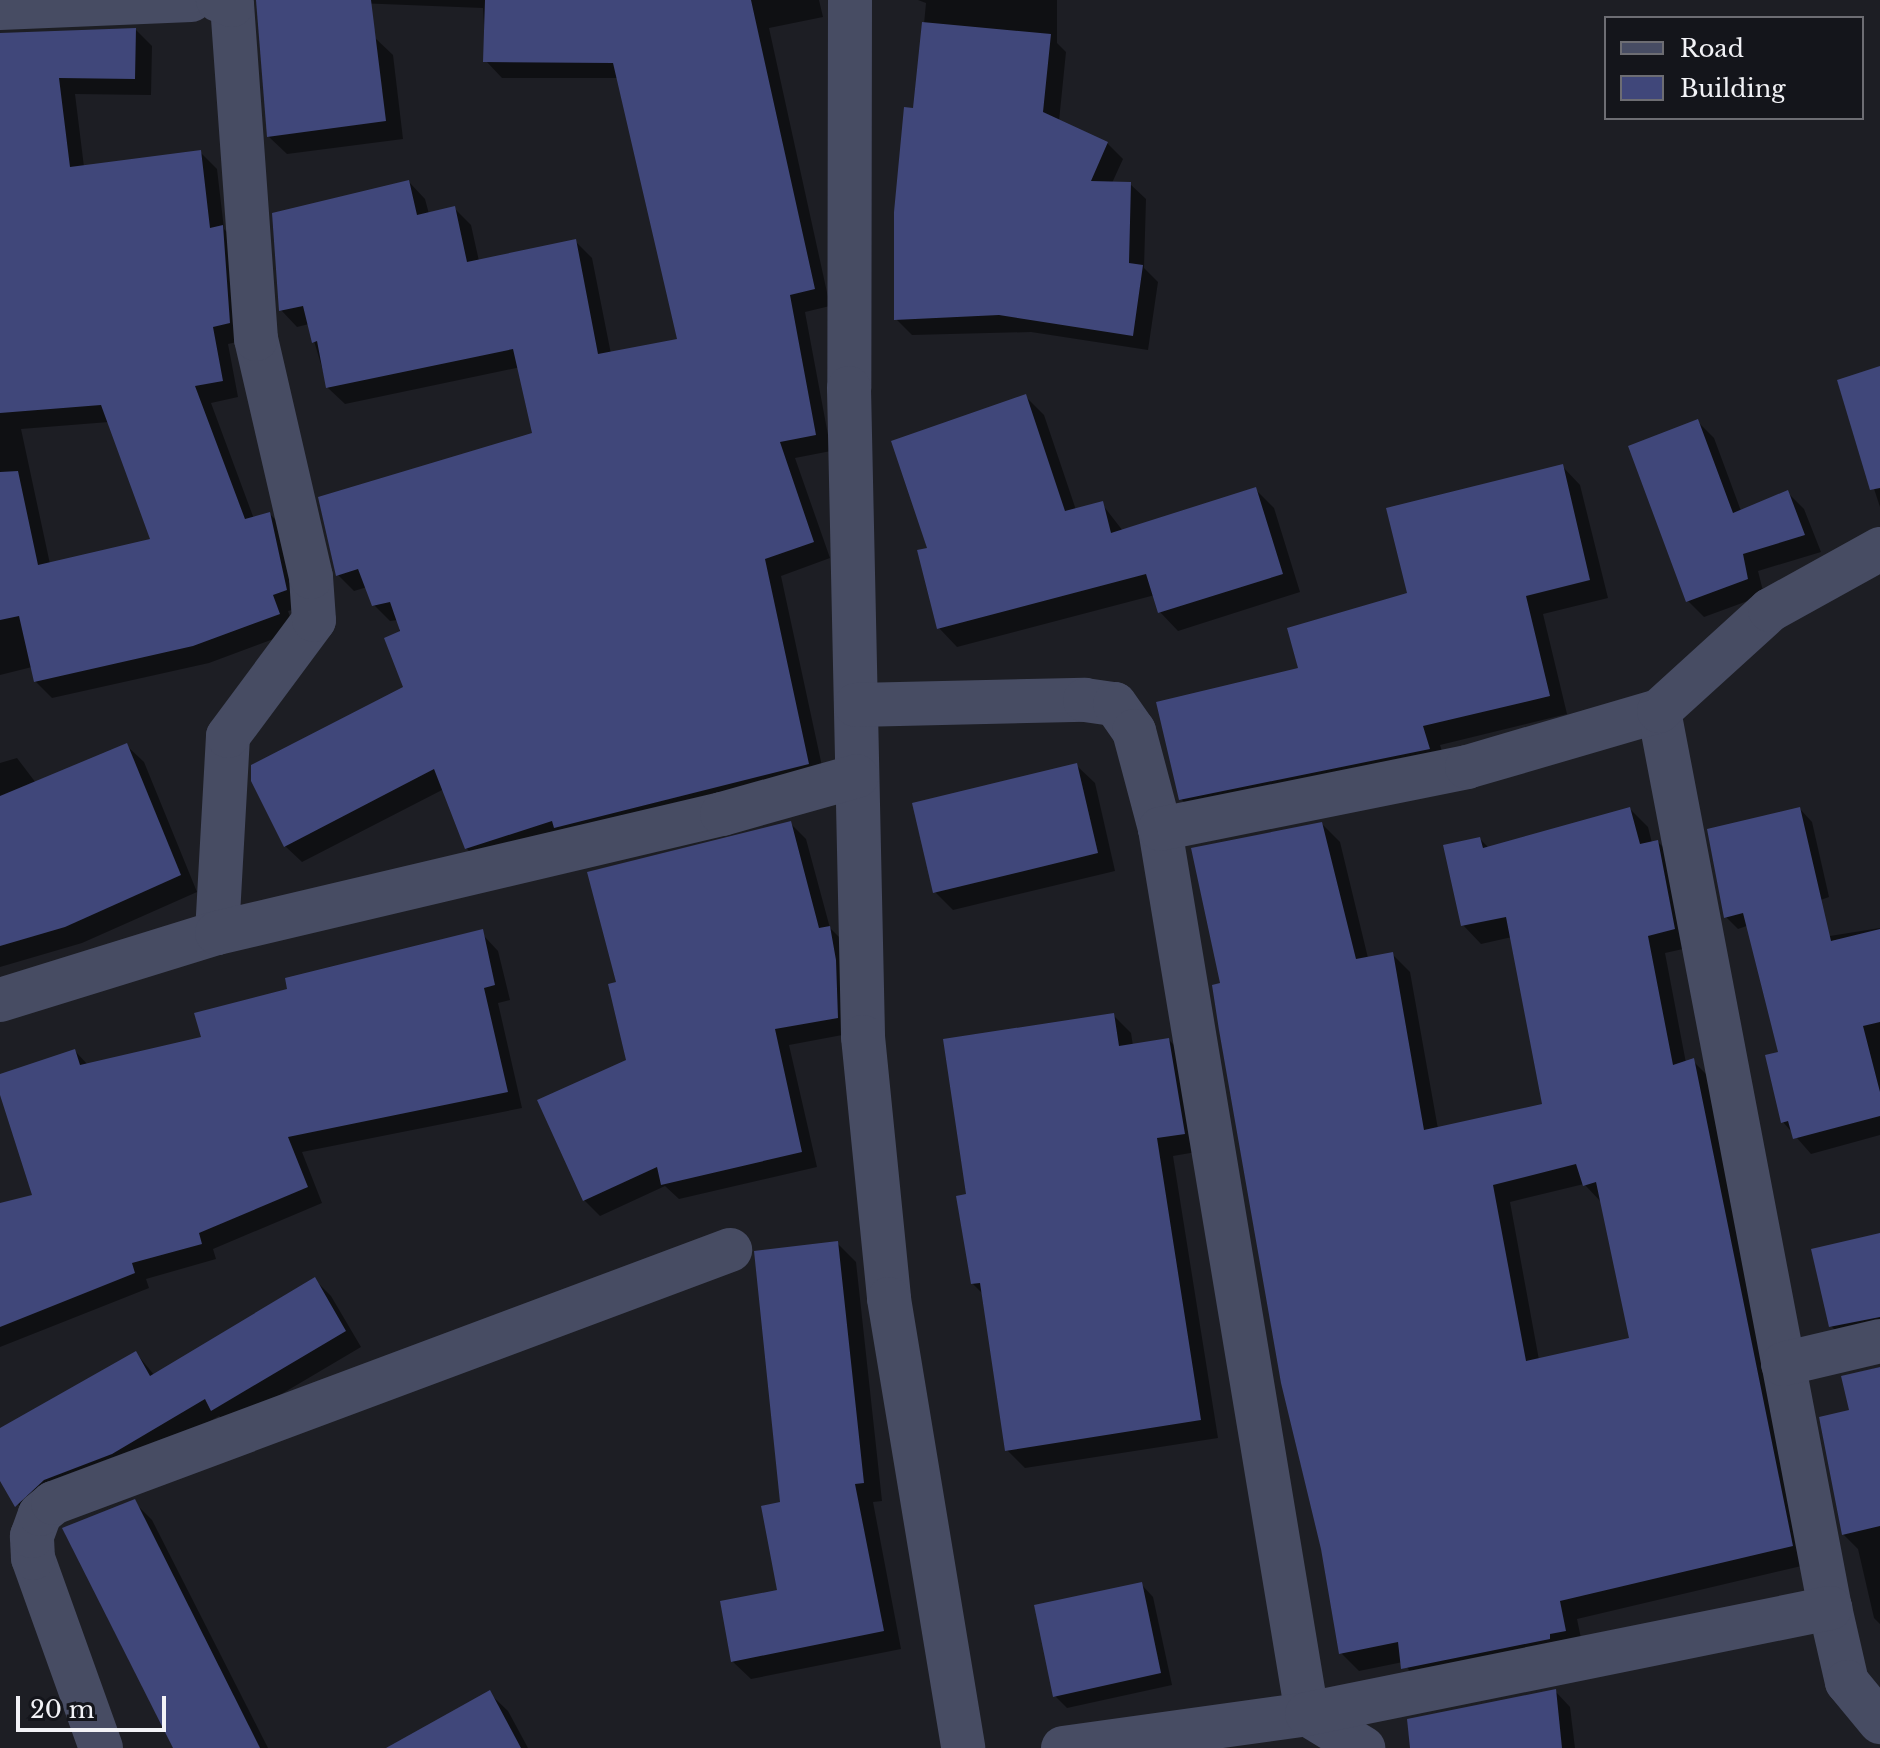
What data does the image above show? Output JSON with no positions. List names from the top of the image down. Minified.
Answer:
{"legend":["Road","Building"],"scale_bar":"20 m"}
